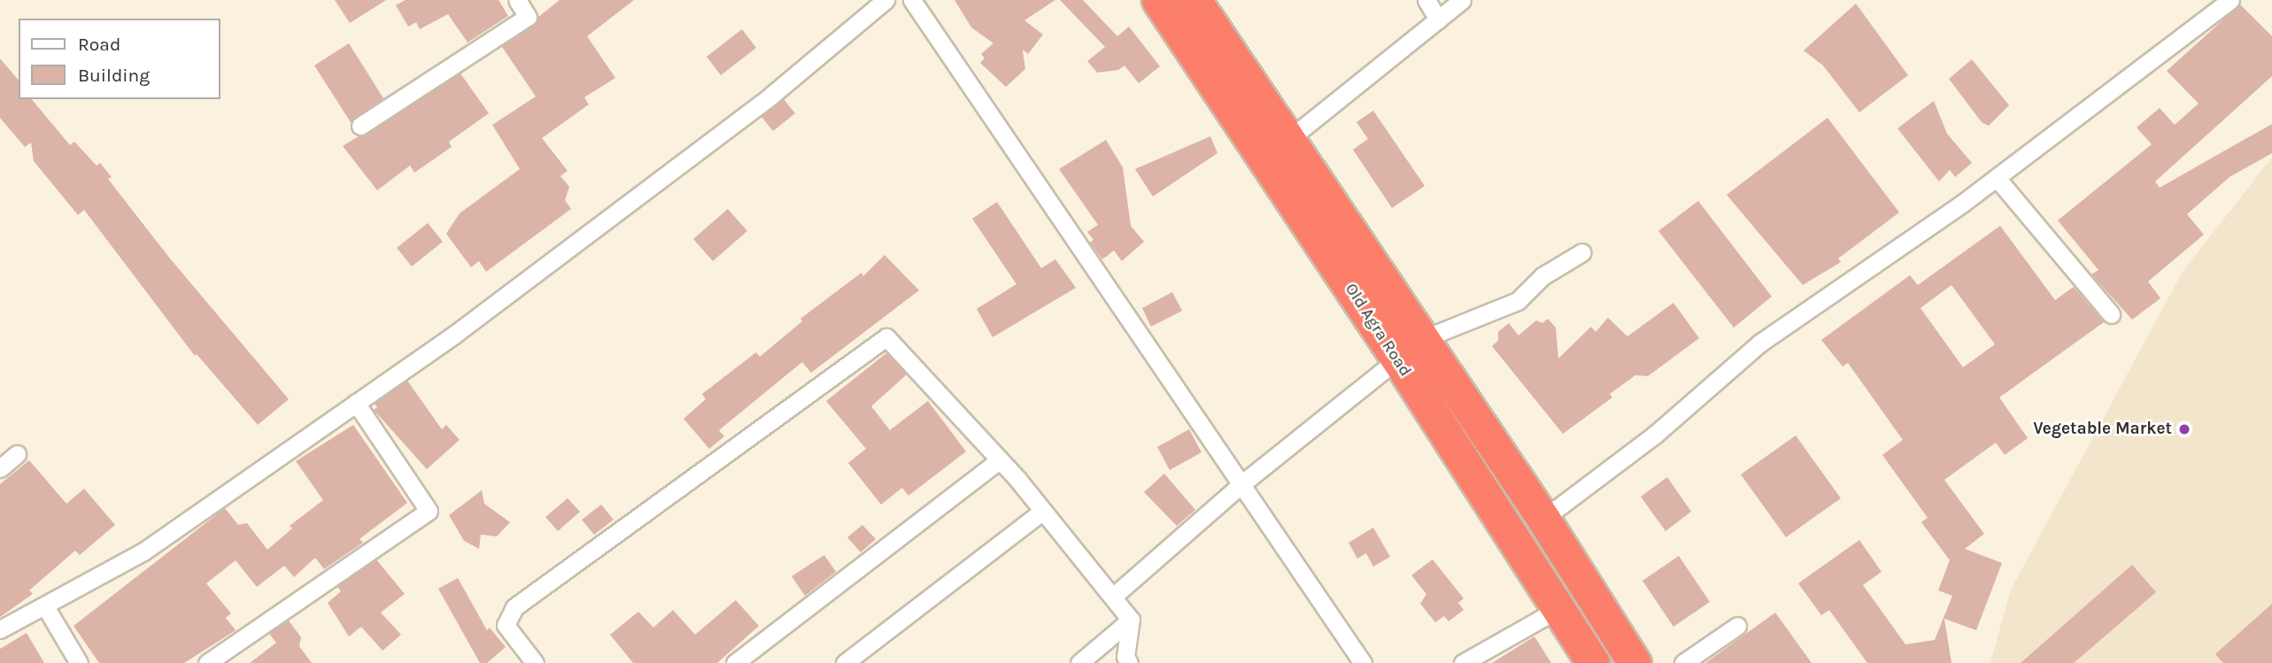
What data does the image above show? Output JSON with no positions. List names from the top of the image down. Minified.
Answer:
{"streets":{"highway":["Old Agra Road"]},"places":["Vegetable Market"],"legend":["Road","Building"]}
